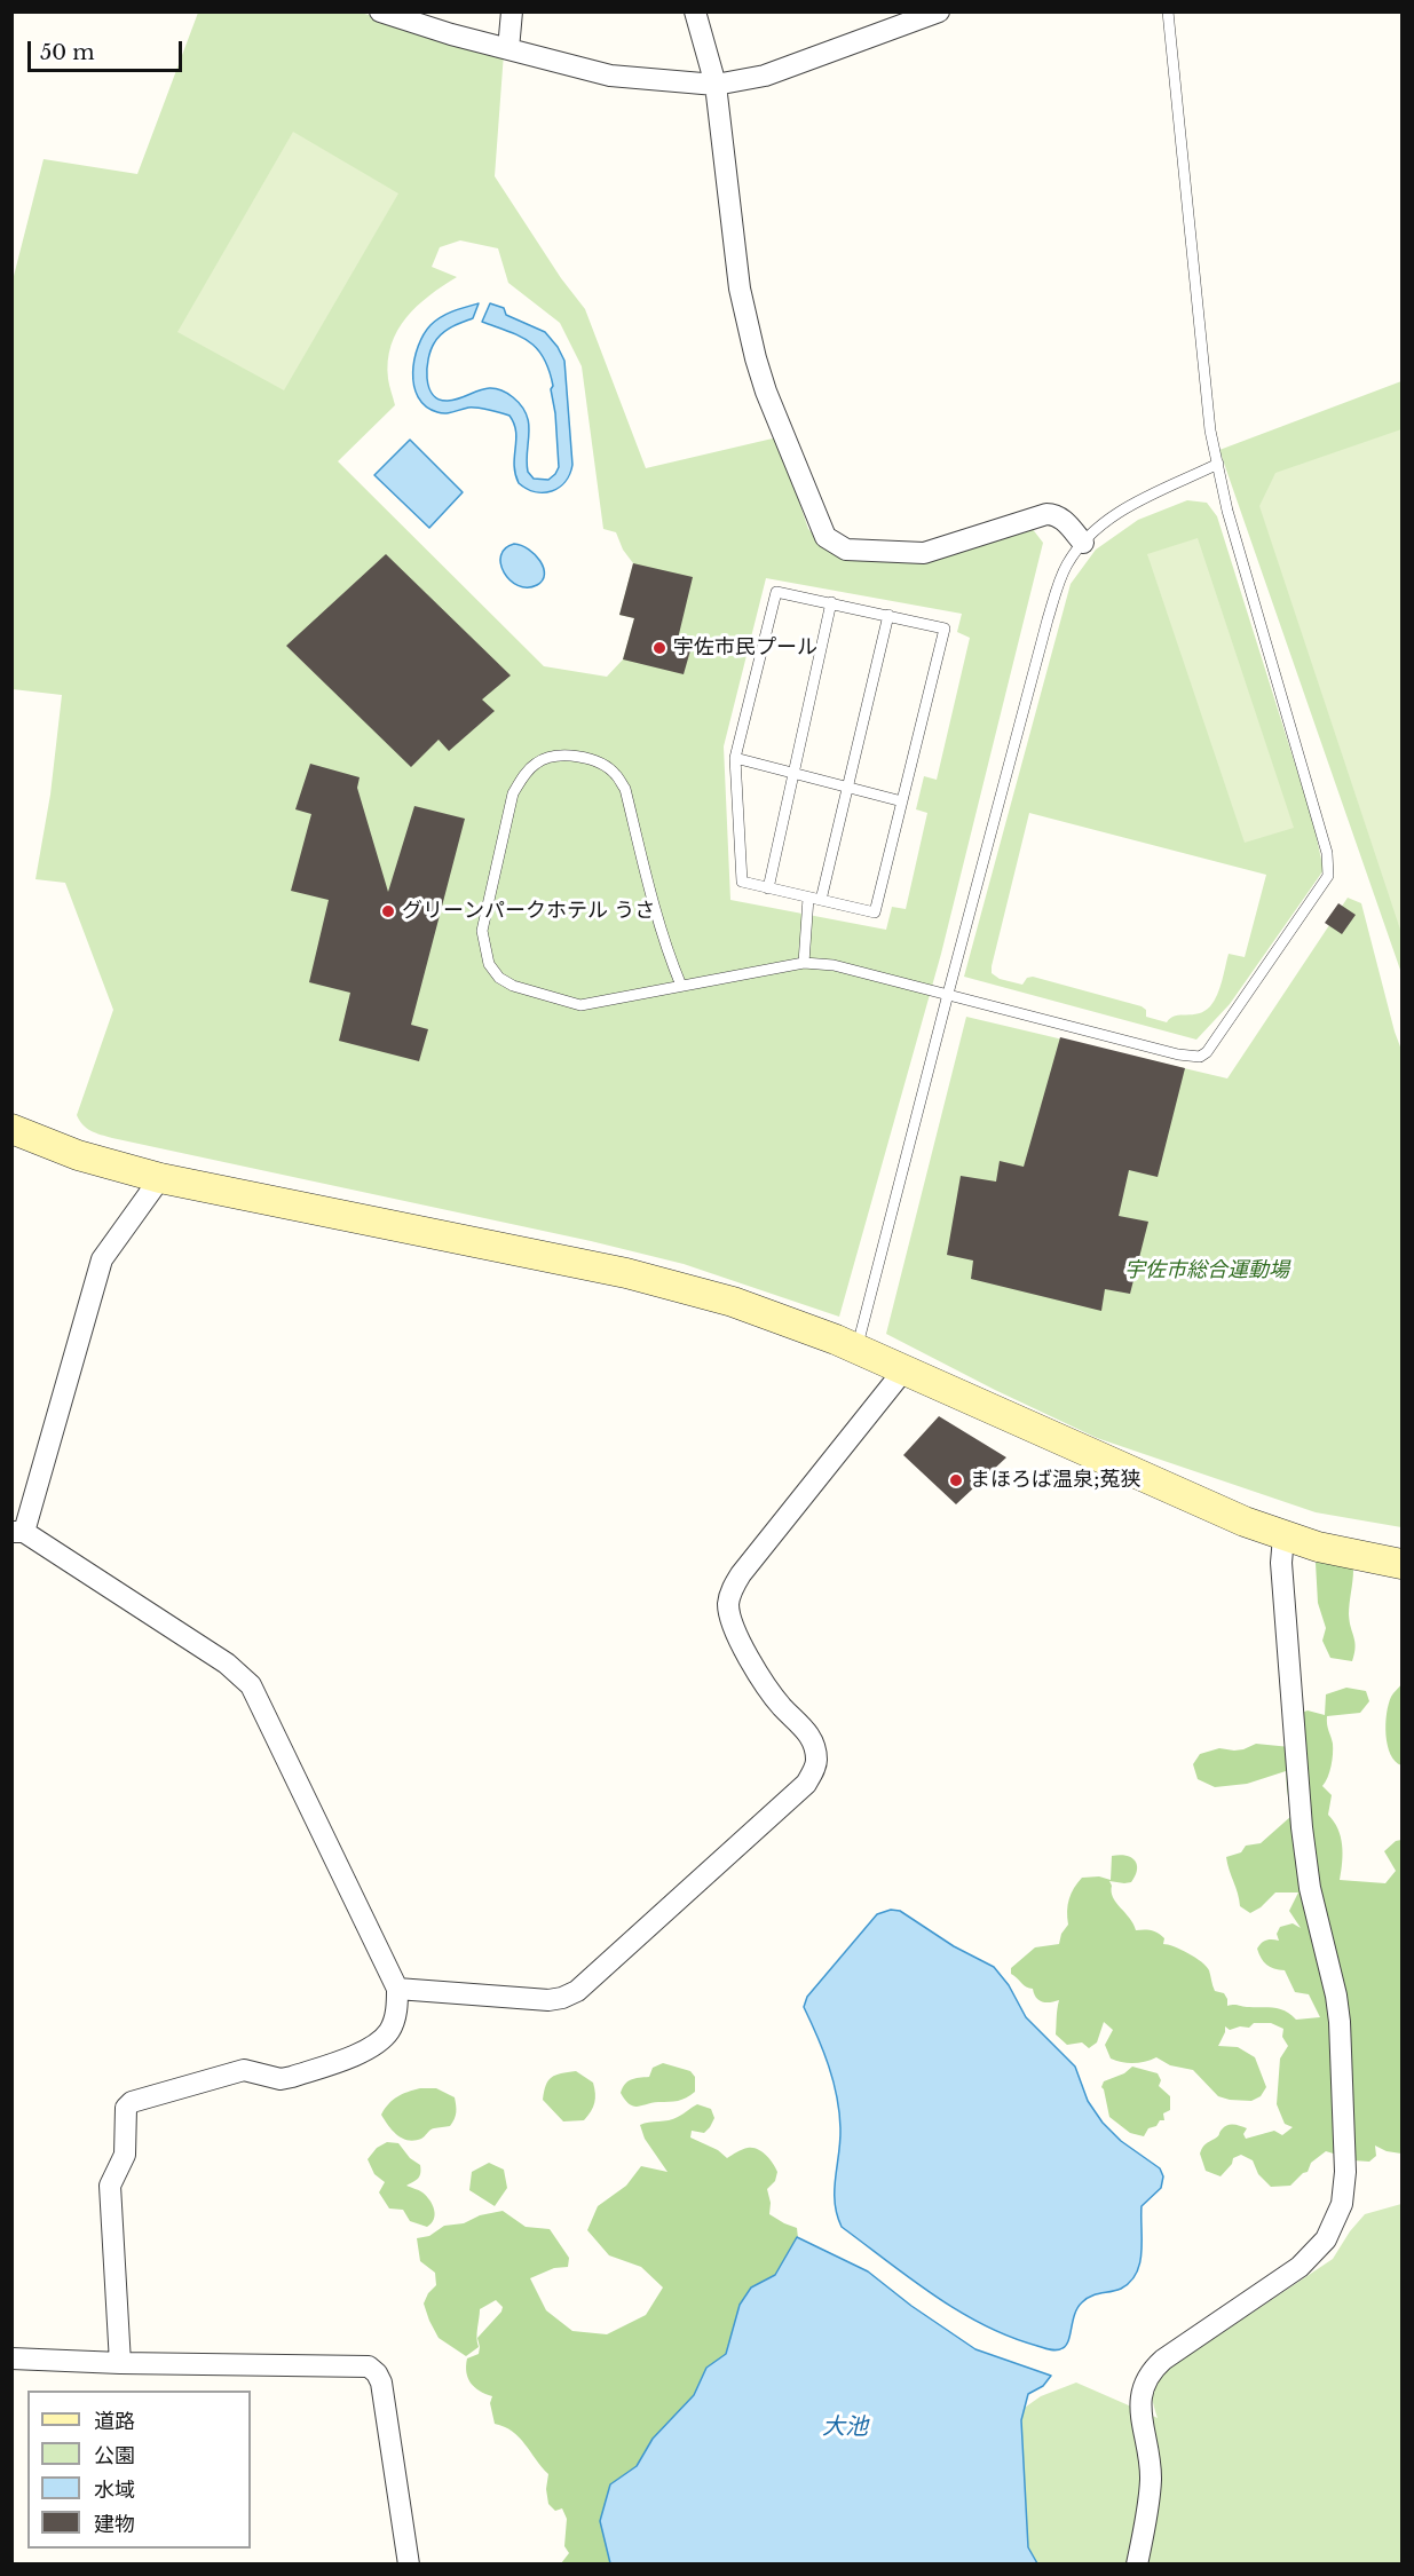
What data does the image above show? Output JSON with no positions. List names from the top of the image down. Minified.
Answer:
{"water":["大池"],"parks":["宇佐市総合運動場"],"places":["宇佐市民プール","グリーンパークホテル うさ","まほろば温泉;菟狭"],"legend":["道路","公園","水域","建物"],"scale_bar":"50 m"}
